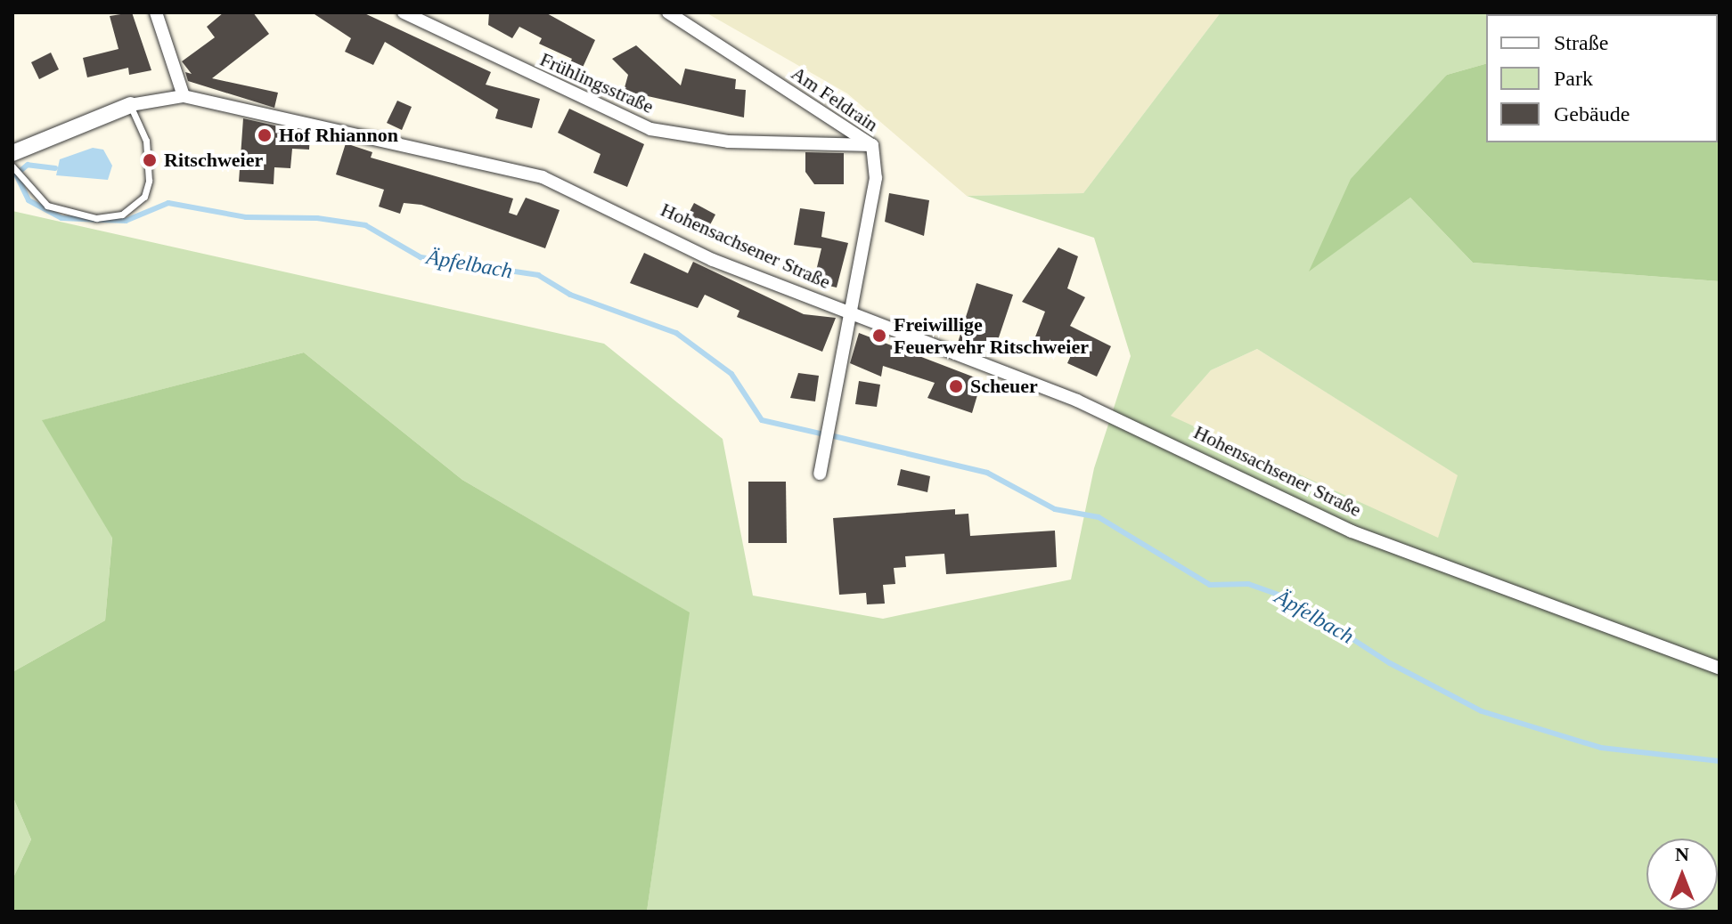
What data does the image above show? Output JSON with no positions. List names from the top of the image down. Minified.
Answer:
{"streets":{"street":["Frühlingsstraße","Am Feldrain","Hohensachsener Straße"]},"crossings":[["Frühlingsstraße","Am Feldrain"],["Am Feldrain","Hohensachsener Straße"]],"water":["Äpfelbach"],"places":["Hof Rhiannon","Ritschweier","Freiwillige Feuerwehr Ritschweier","Scheuer"],"legend":["Straße","Park","Gebäude"],"north":"top"}
